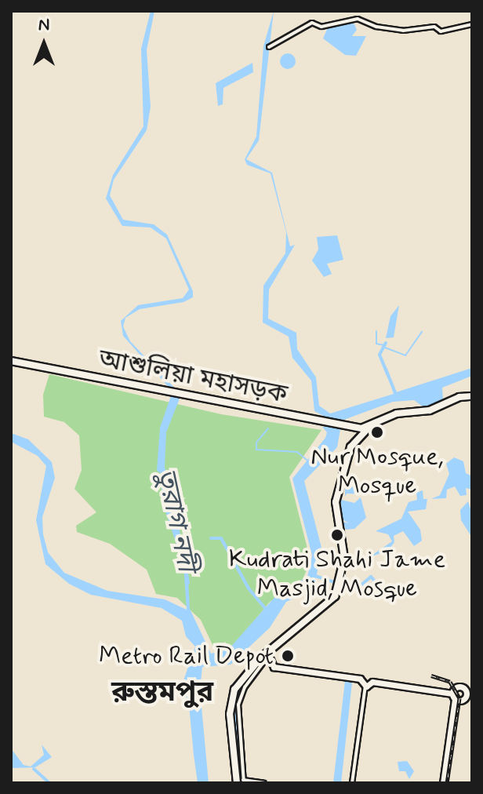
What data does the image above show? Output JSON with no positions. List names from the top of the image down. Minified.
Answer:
{"streets":{"highway":["আশুলিয়া মহাসড়ক"]},"districts":["রুস্তমপুর"],"water":["তুরাগ নদী"],"places":["Nur Mosque, Mosque","Kudrati Shahi Jame Masjid, Mosque","Metro Rail Depot"],"north":"top"}
